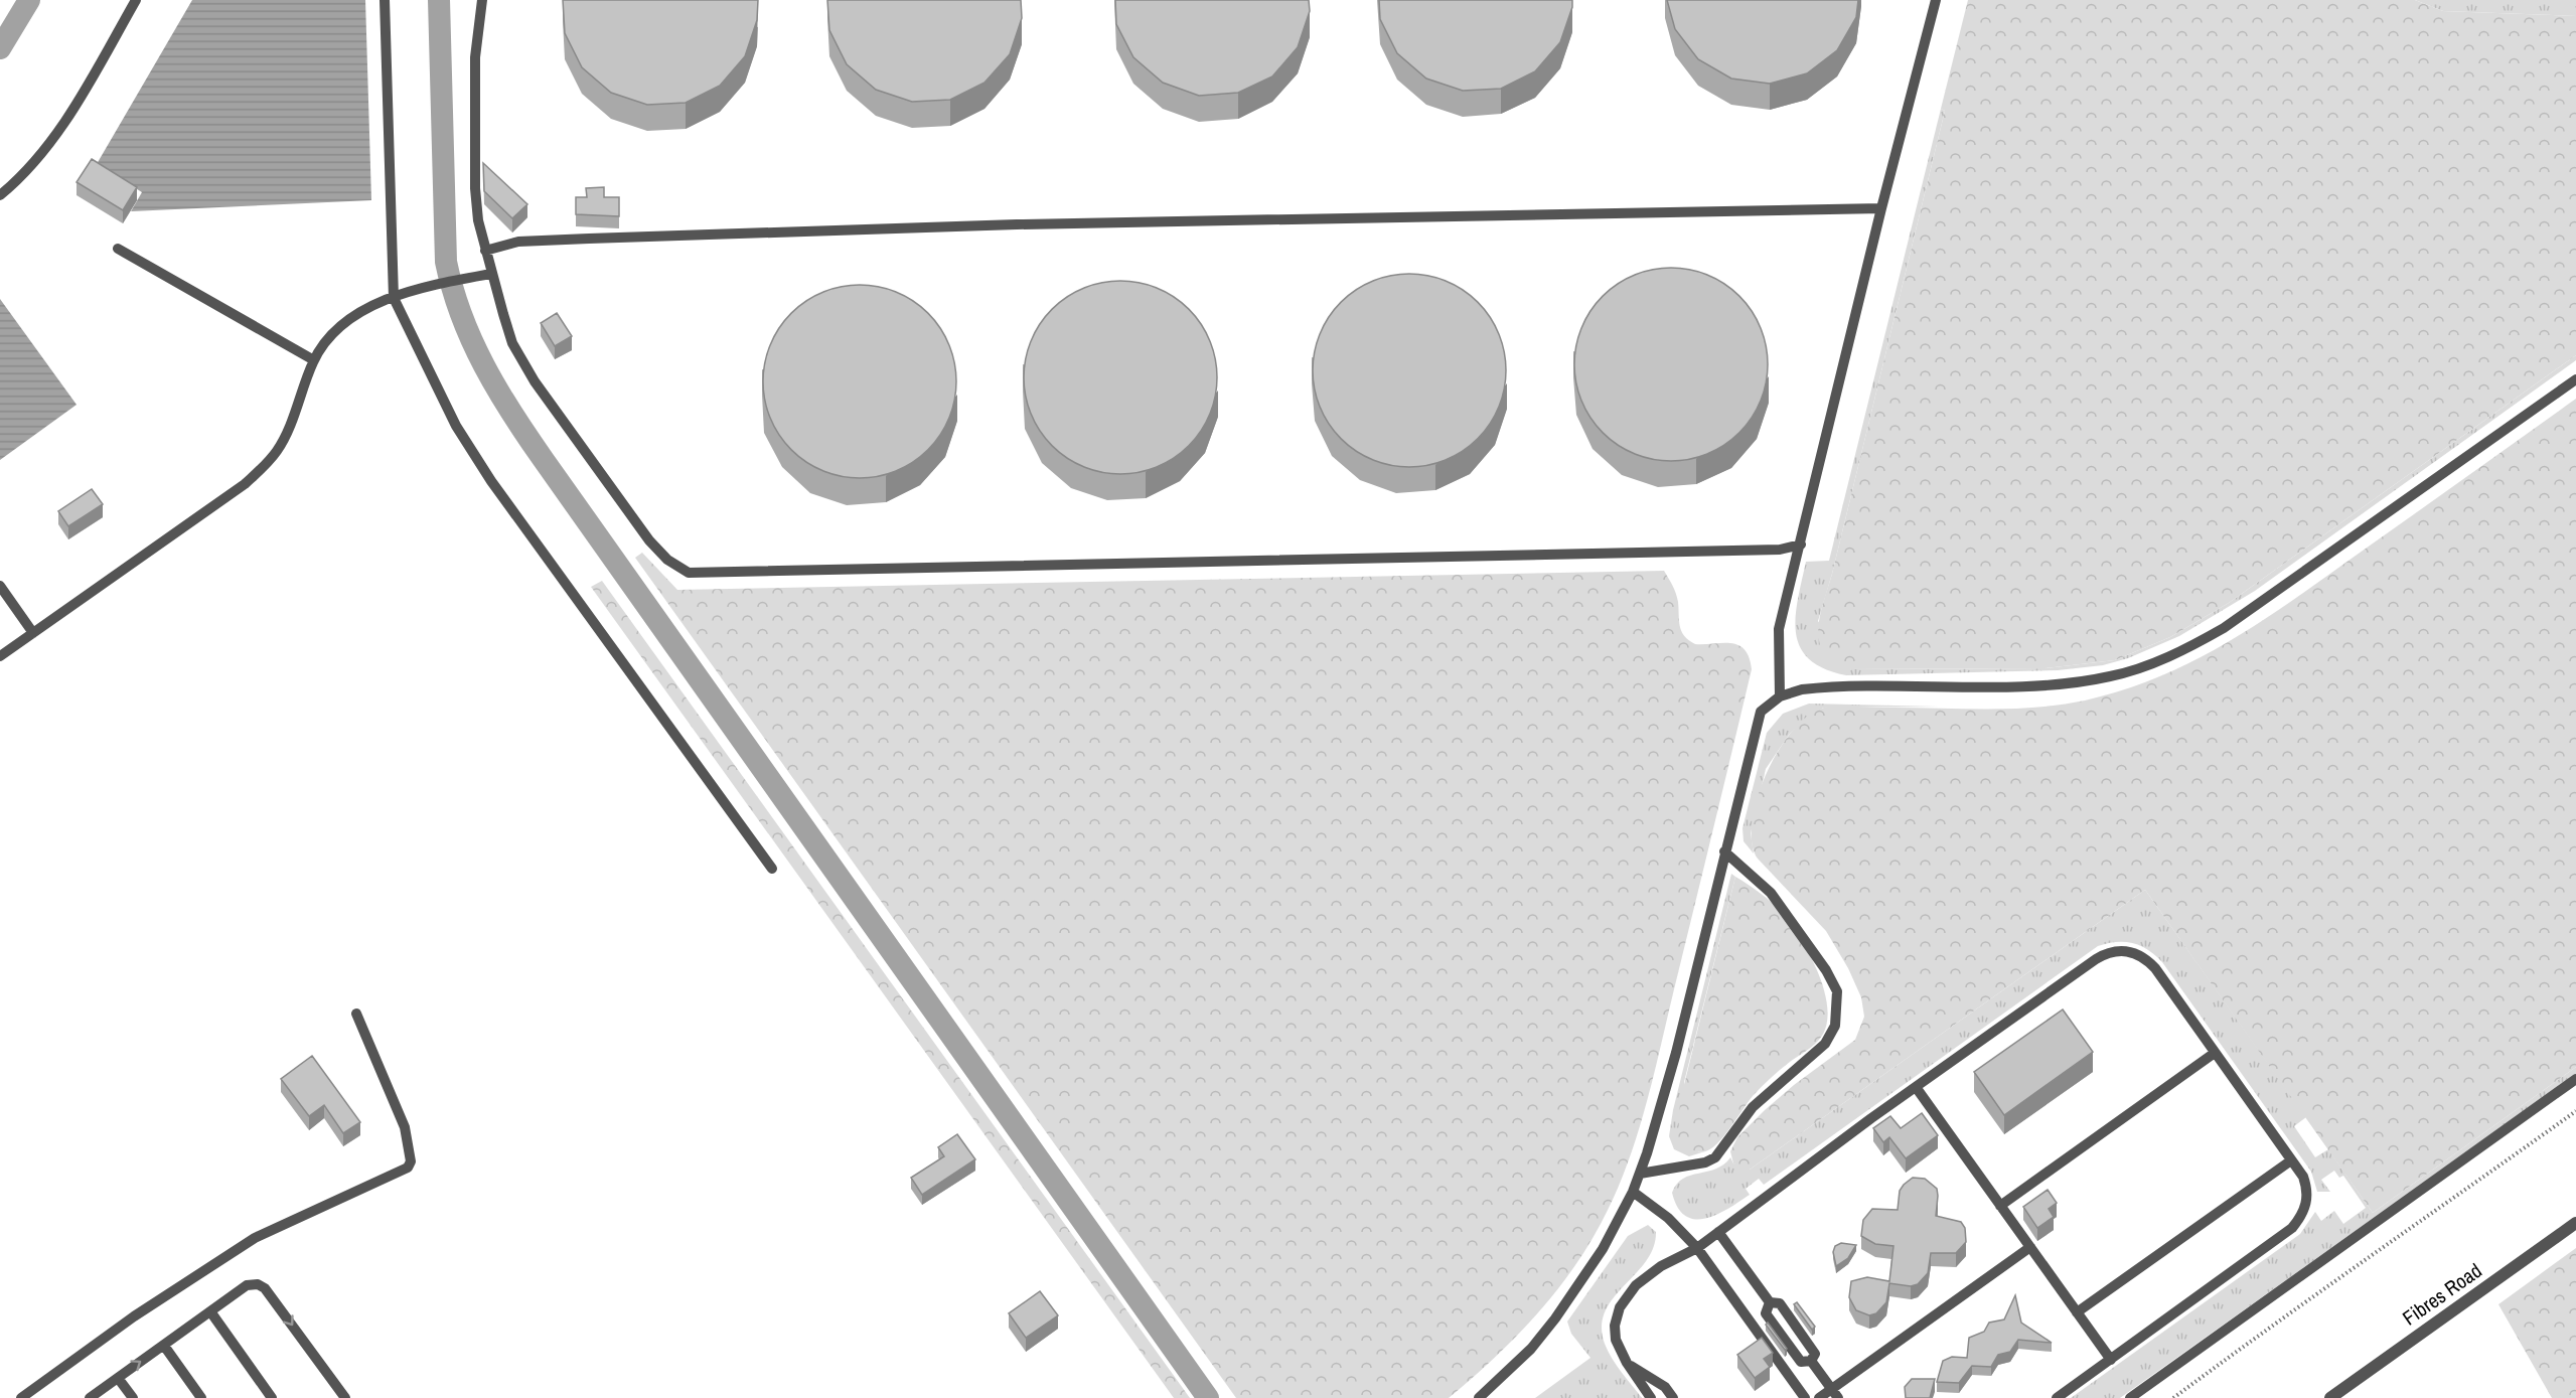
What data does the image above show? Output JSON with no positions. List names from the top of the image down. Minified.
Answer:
{"streets":{"street":["Fibres Road"]}}
